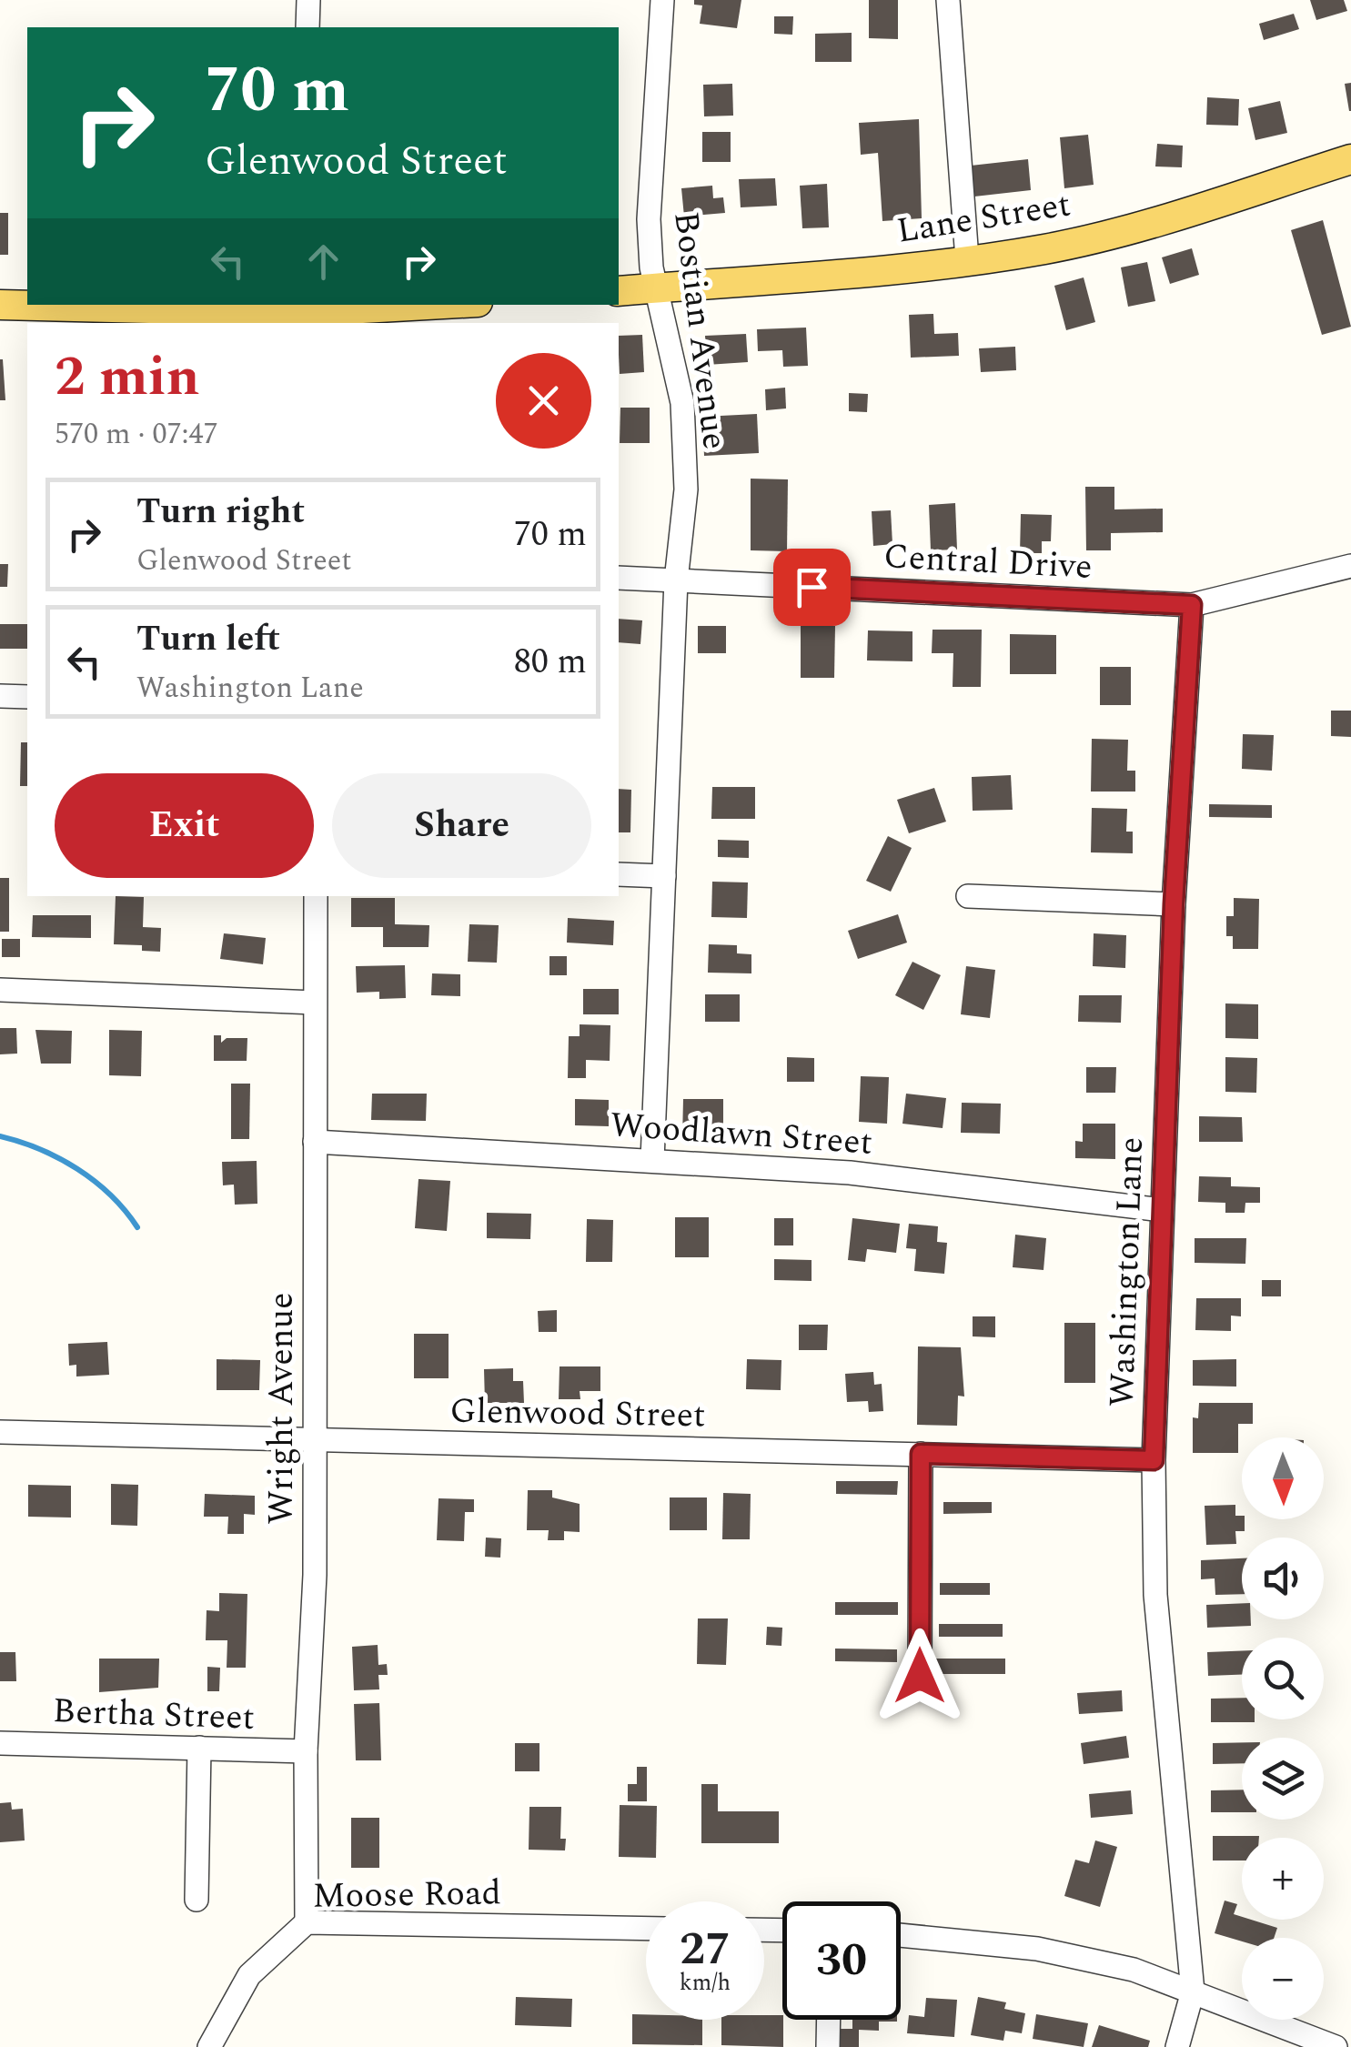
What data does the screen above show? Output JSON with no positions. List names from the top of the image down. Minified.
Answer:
{"streets":{"main road":["Lane Street"],"street":["Bostian Avenue","Central Drive","Woodlawn Street","Washington Lane","Wright Avenue","Glenwood Street","Bertha Street","Moose Road"]},"crossings":[["Lane Street","Bostian Avenue"],["Bostian Avenue","Central Drive"],["Bostian Avenue","Woodlawn Street"],["Central Drive","Washington Lane"],["Woodlawn Street","Washington Lane"],["Woodlawn Street","Wright Avenue"],["Washington Lane","Glenwood Street"],["Wright Avenue","Glenwood Street"],["Wright Avenue","Bertha Street"],["Wright Avenue","Moose Road"]],"north":"bottom","page":{"turn":["70 m","Glenwood Street"],"heading":["2 min","570 m · 07:47"],"list":[{"name":"Turn right","note":"Glenwood Street","value":"70 m"},{"name":"Turn left","note":"Washington Lane","value":"80 m"}],"buttons":["Exit","Share"],"map_buttons":["+","−"],"speed":"27 km/h","limit":"30"}}
